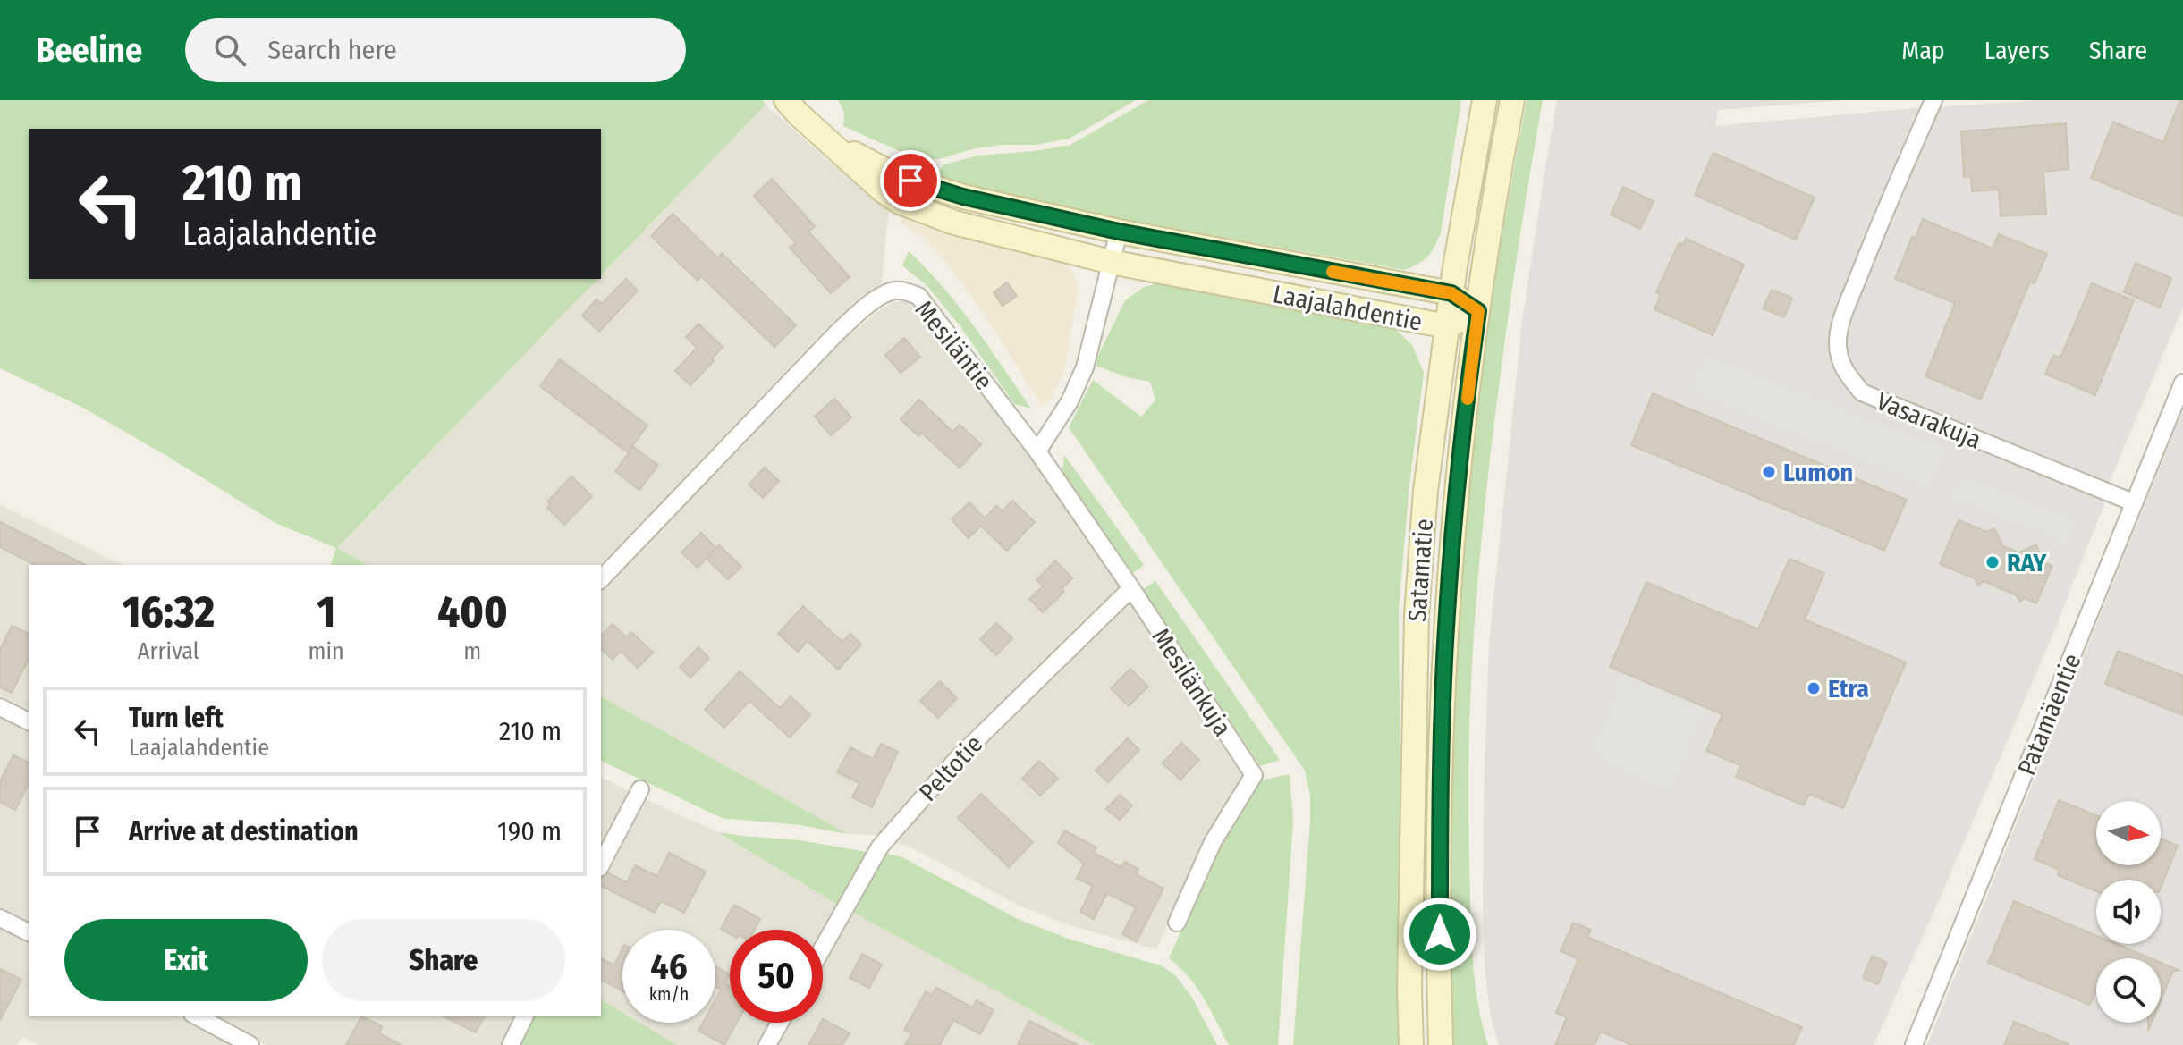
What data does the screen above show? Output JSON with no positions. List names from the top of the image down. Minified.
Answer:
{"streets":{"main road":["Laajalahdentie","Satamatie"],"street":["Mesiläntie","Vasarakuja","Mesilänkuja","Patamäentie","Peltotie"]},"crossings":[["Laajalahdentie","Satamatie"],["Mesiläntie","Mesilänkuja"],["Vasarakuja","Patamäentie"],["Mesilänkuja","Peltotie"]],"places":["Lumon","RAY","Etra"],"north":"right","page":{"header":"Beeline","search":"Search here","nav":["Map","Layers","Share"],"turn":["210 m","Laajalahdentie"],"eta":["16:32","Arrival","1","min","400","m"],"list":[{"name":"Turn left","note":"Laajalahdentie","value":"210 m"},{"name":"Arrive at destination","value":"190 m"}],"buttons":["Exit","Share"],"speed":"46 km/h","limit":"50"}}
